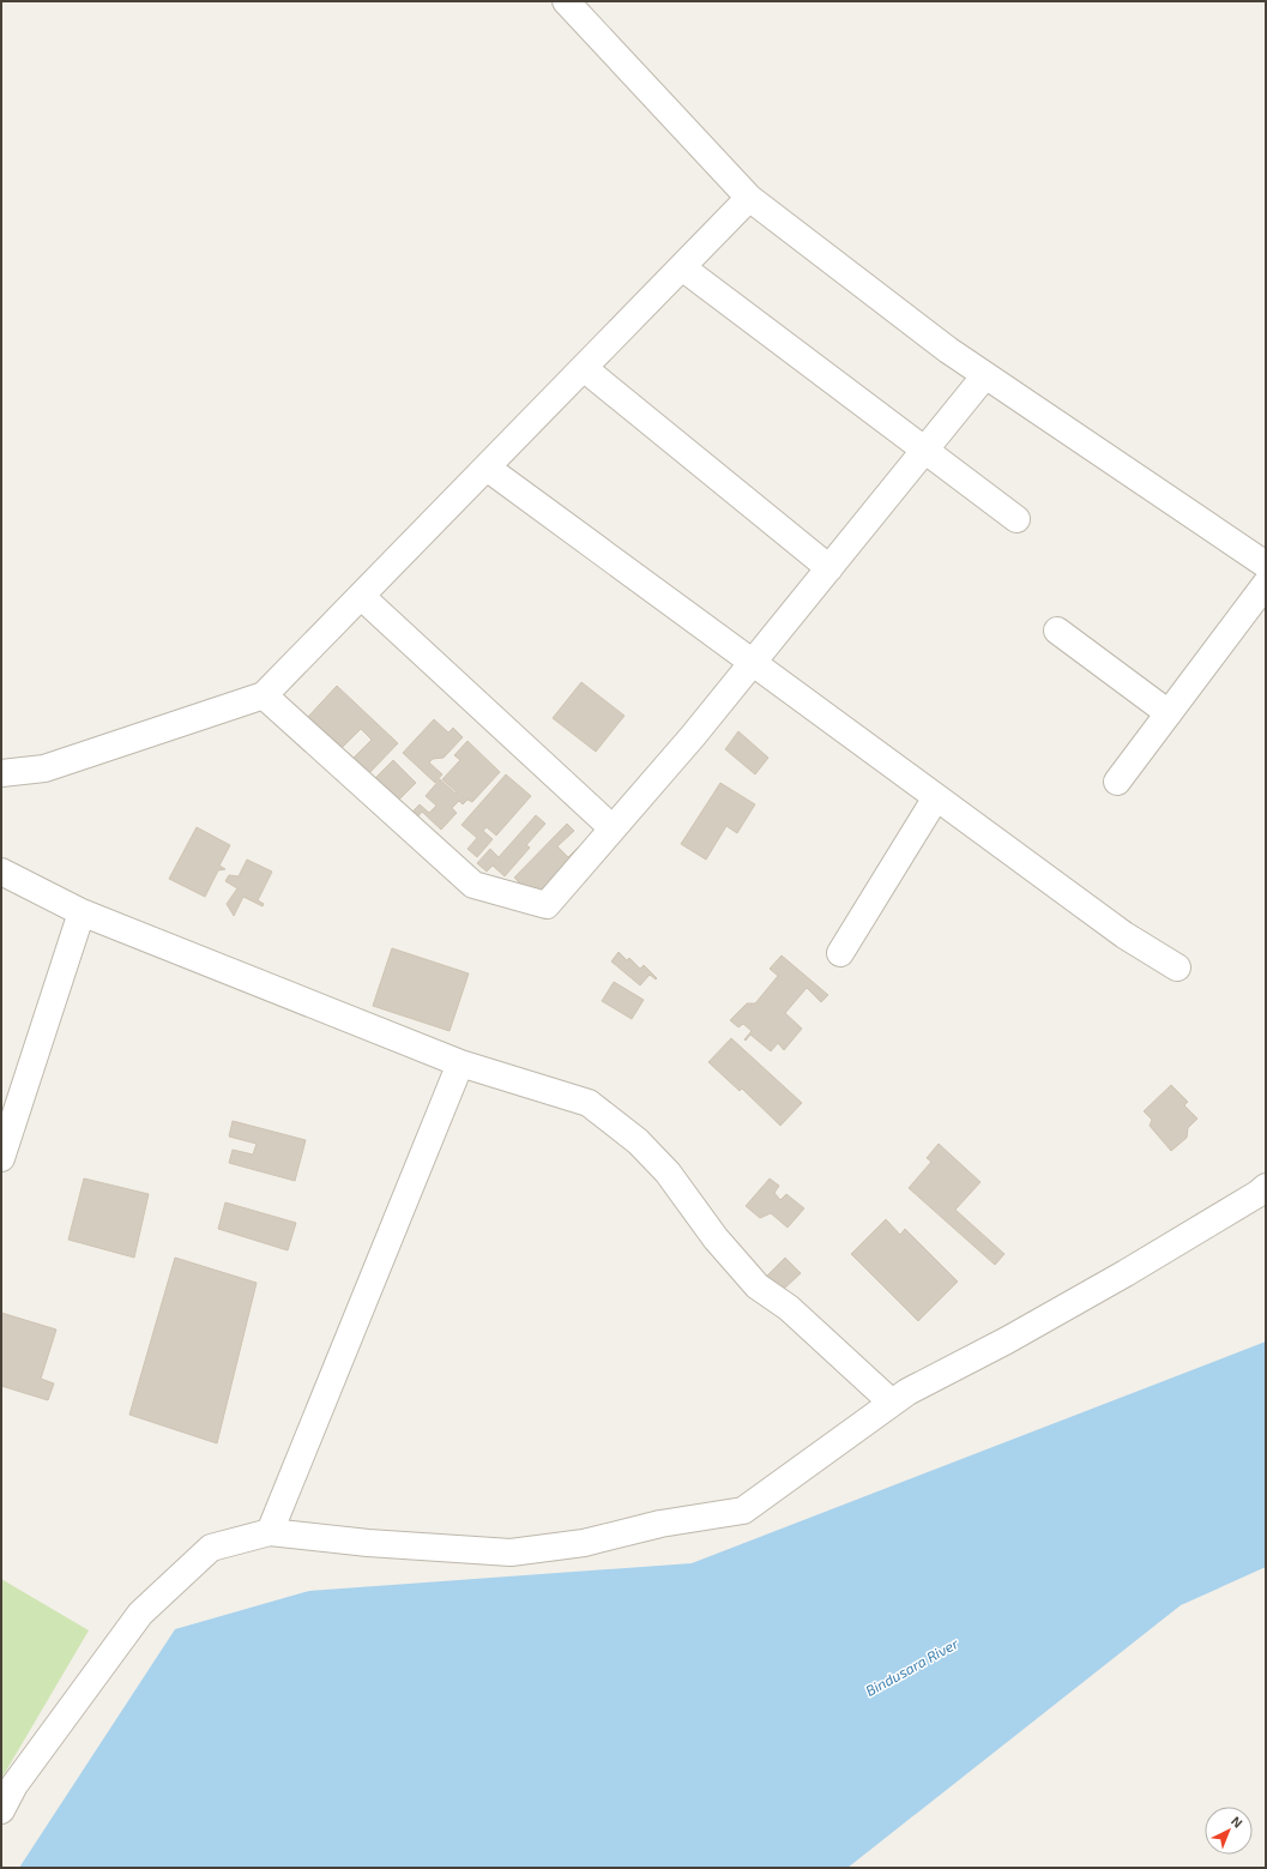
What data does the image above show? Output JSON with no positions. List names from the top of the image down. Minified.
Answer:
{"water":["Bindusara River"],"north":"top right"}
